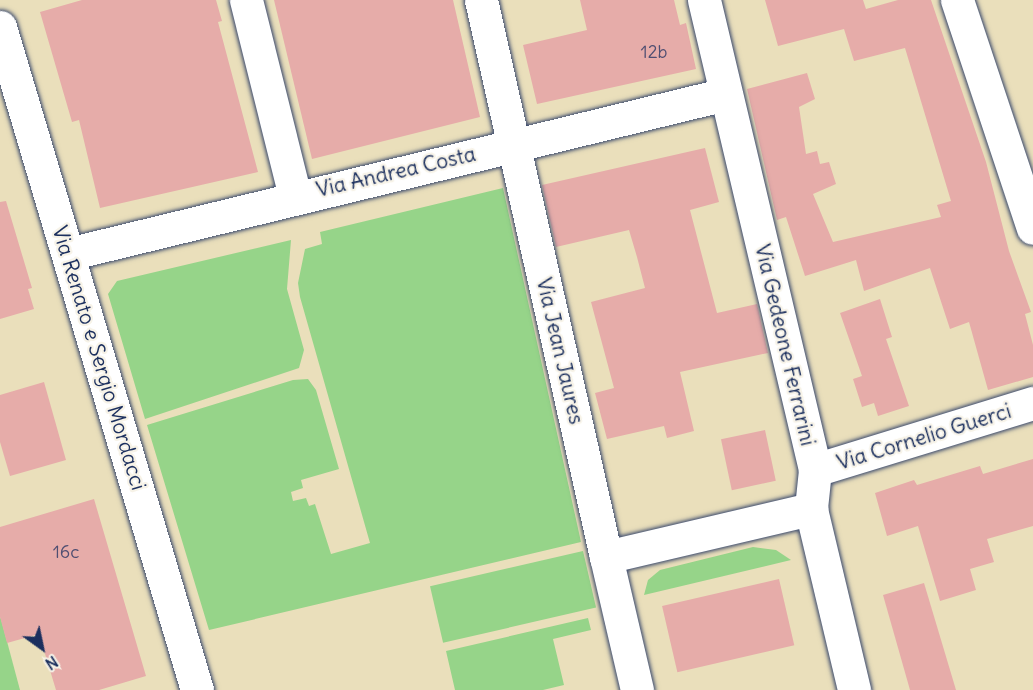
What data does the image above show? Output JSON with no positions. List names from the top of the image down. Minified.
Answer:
{"streets":{"street":["Via Andrea Costa","Via Gedeone Ferrarini","Via Jean Jaures","Via Renato e Sergio Mordacci","Via Cornelio Guerci"]},"crossings":[["Via Andrea Costa","Via Gedeone Ferrarini"],["Via Andrea Costa","Via Jean Jaures"],["Via Andrea Costa","Via Renato e Sergio Mordacci"],["Via Gedeone Ferrarini","Via Cornelio Guerci"]],"house_numbers":["12b","16c"],"north":"bottom right"}
